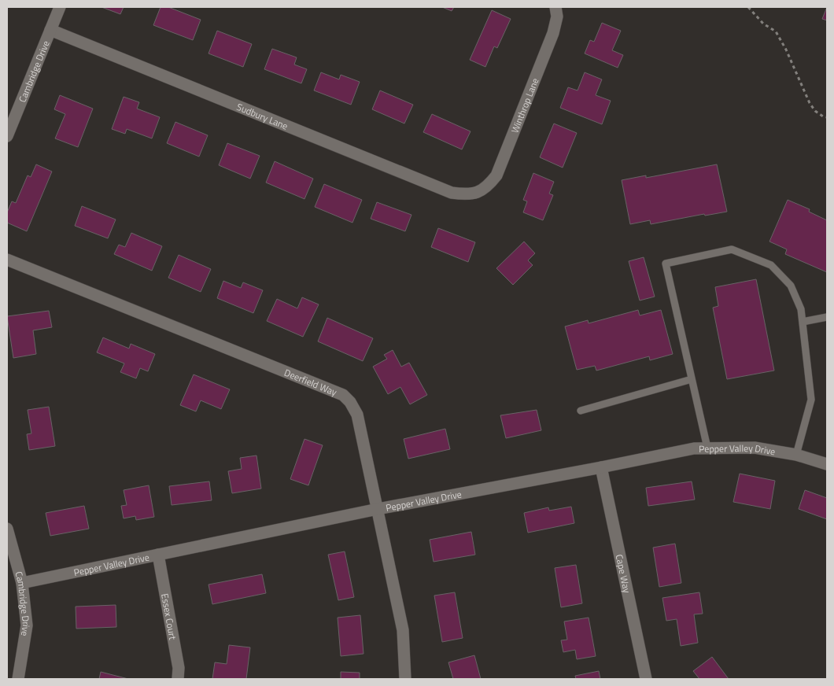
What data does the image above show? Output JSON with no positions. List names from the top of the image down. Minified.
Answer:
{"streets":{"street":["Cambridge Drive","Winthrop Lane","Sudbury Lane","Deerfield Way","Pepper Valley Drive","Cape Way","Essex Court"]},"crossings":[["Cambridge Drive","Sudbury Lane"],["Cambridge Drive","Pepper Valley Drive"],["Winthrop Lane","Sudbury Lane"],["Deerfield Way","Pepper Valley Drive"],["Pepper Valley Drive","Cape Way"],["Pepper Valley Drive","Essex Court"]]}
